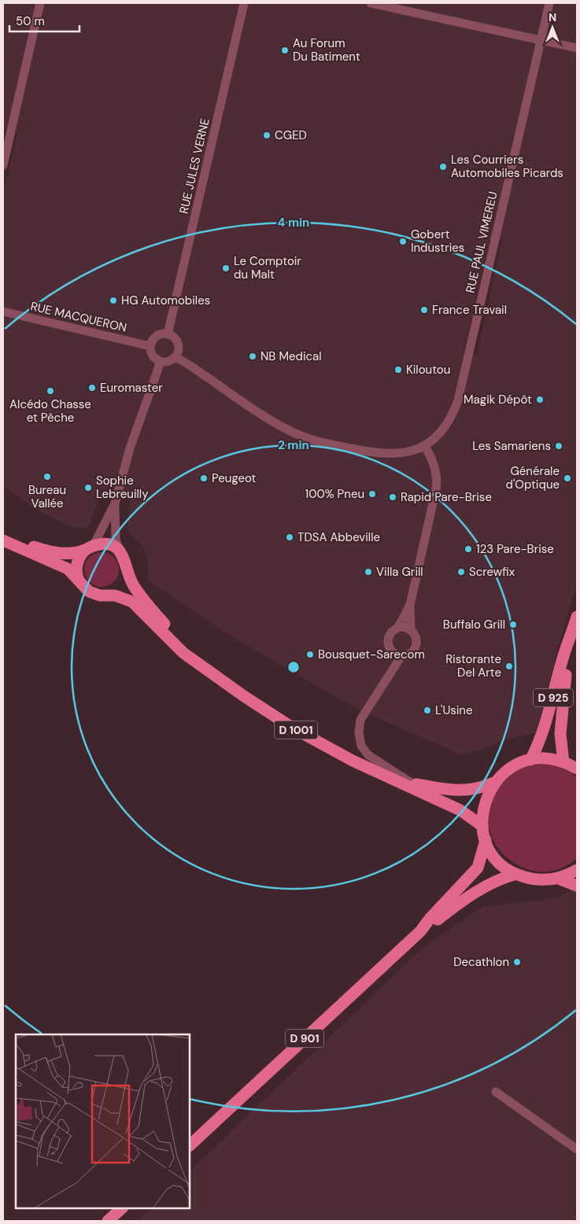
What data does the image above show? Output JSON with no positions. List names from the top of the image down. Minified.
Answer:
{"streets":{"main road":["D 925","D 1001","D 901"],"street":["RUE JULES VERNE","RUE PAUL VIMEREU","RUE MACQUERON"]},"crossings":[["RUE JULES VERNE","RUE PAUL VIMEREU"],["RUE JULES VERNE","RUE MACQUERON"],["RUE PAUL VIMEREU","RUE MACQUERON"]],"places":["Au Forum Du Batiment","CGED","Les Courriers Automobiles Picards","Gobert Industries","Le Comptoir du Malt","HG Automobiles","France Travail","NB Medical","Kiloutou","Euromaster","Alcédo Chasse et Pêche","Magik Dépôt","Les Samariens","Bureau Vallée","Peugeot","Générale d'Optique","Sophie Lebreuilly","100% Pneu","Rapid Pare-Brise","TDSA Abbeville","123 Pare-Brise","Villa Grill","Screwfix","Buffalo Grill","Bousquet-Sarecom","Ristorante Del Arte","L'Usine","Decathlon"],"scale_bar":"50 m","north":"top","rings":["4 min","2 min"]}
